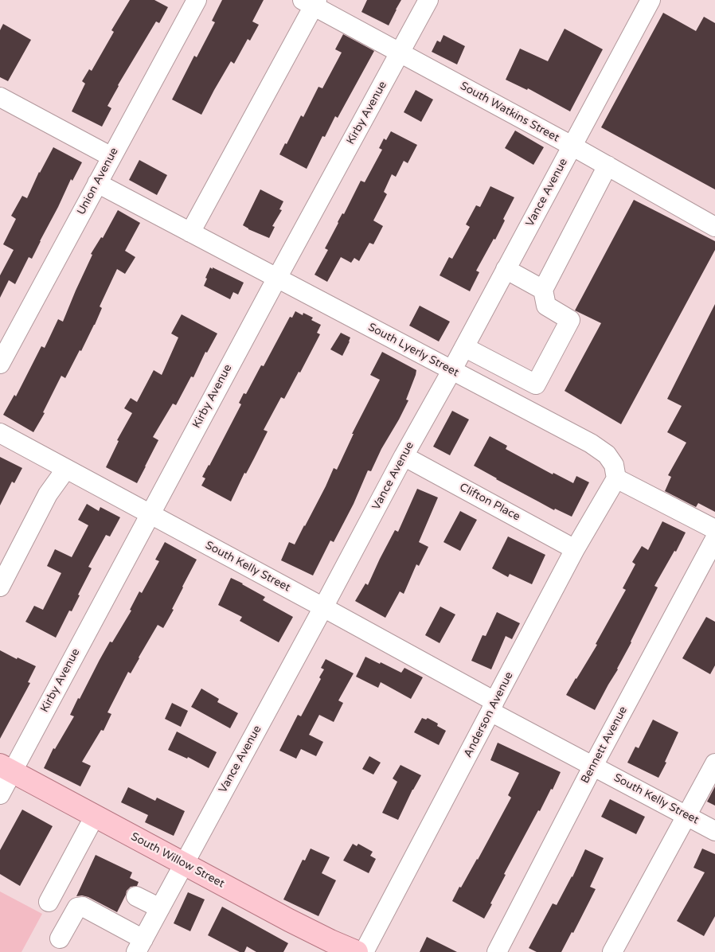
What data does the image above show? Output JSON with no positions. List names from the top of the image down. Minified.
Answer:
{"streets":{"main road":["South Willow Street"],"street":["South Watkins Street","Kirby Avenue","Union Avenue","Vance Avenue","South Lyerly Street","Clifton Place","South Kelly Street","Anderson Avenue","Bennett Avenue"]},"crossings":[["South Watkins Street","Kirby Avenue"],["South Watkins Street","Vance Avenue"],["Kirby Avenue","South Lyerly Street"],["Kirby Avenue","South Kelly Street"],["Kirby Avenue","South Willow Street"],["Union Avenue","South Lyerly Street"],["Vance Avenue","South Lyerly Street"],["Vance Avenue","Clifton Place"],["Vance Avenue","South Kelly Street"],["Vance Avenue","South Willow Street"],["South Lyerly Street","Anderson Avenue"],["Clifton Place","Anderson Avenue"],["South Kelly Street","Anderson Avenue"],["South Kelly Street","Bennett Avenue"]]}
